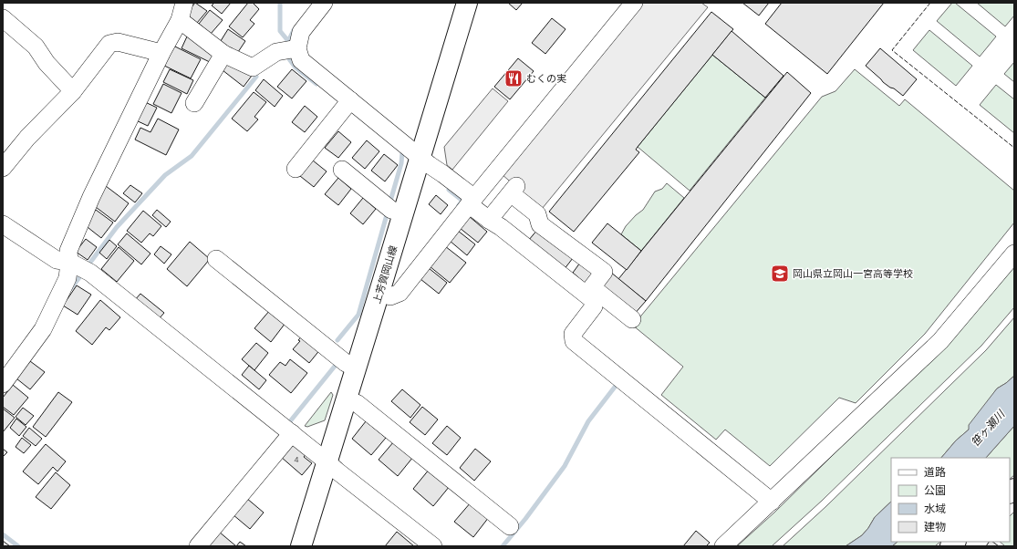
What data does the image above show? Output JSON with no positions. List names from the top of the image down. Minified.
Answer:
{"streets":{"main road":["上芳賀岡山線"]},"water":["笹ヶ瀬川"],"places":{"restaurant":["むくの実"],"school or university":["岡山県立岡山一宮高等学校"]},"house_numbers":["4"],"legend":["道路","公園","水域","建物"]}
